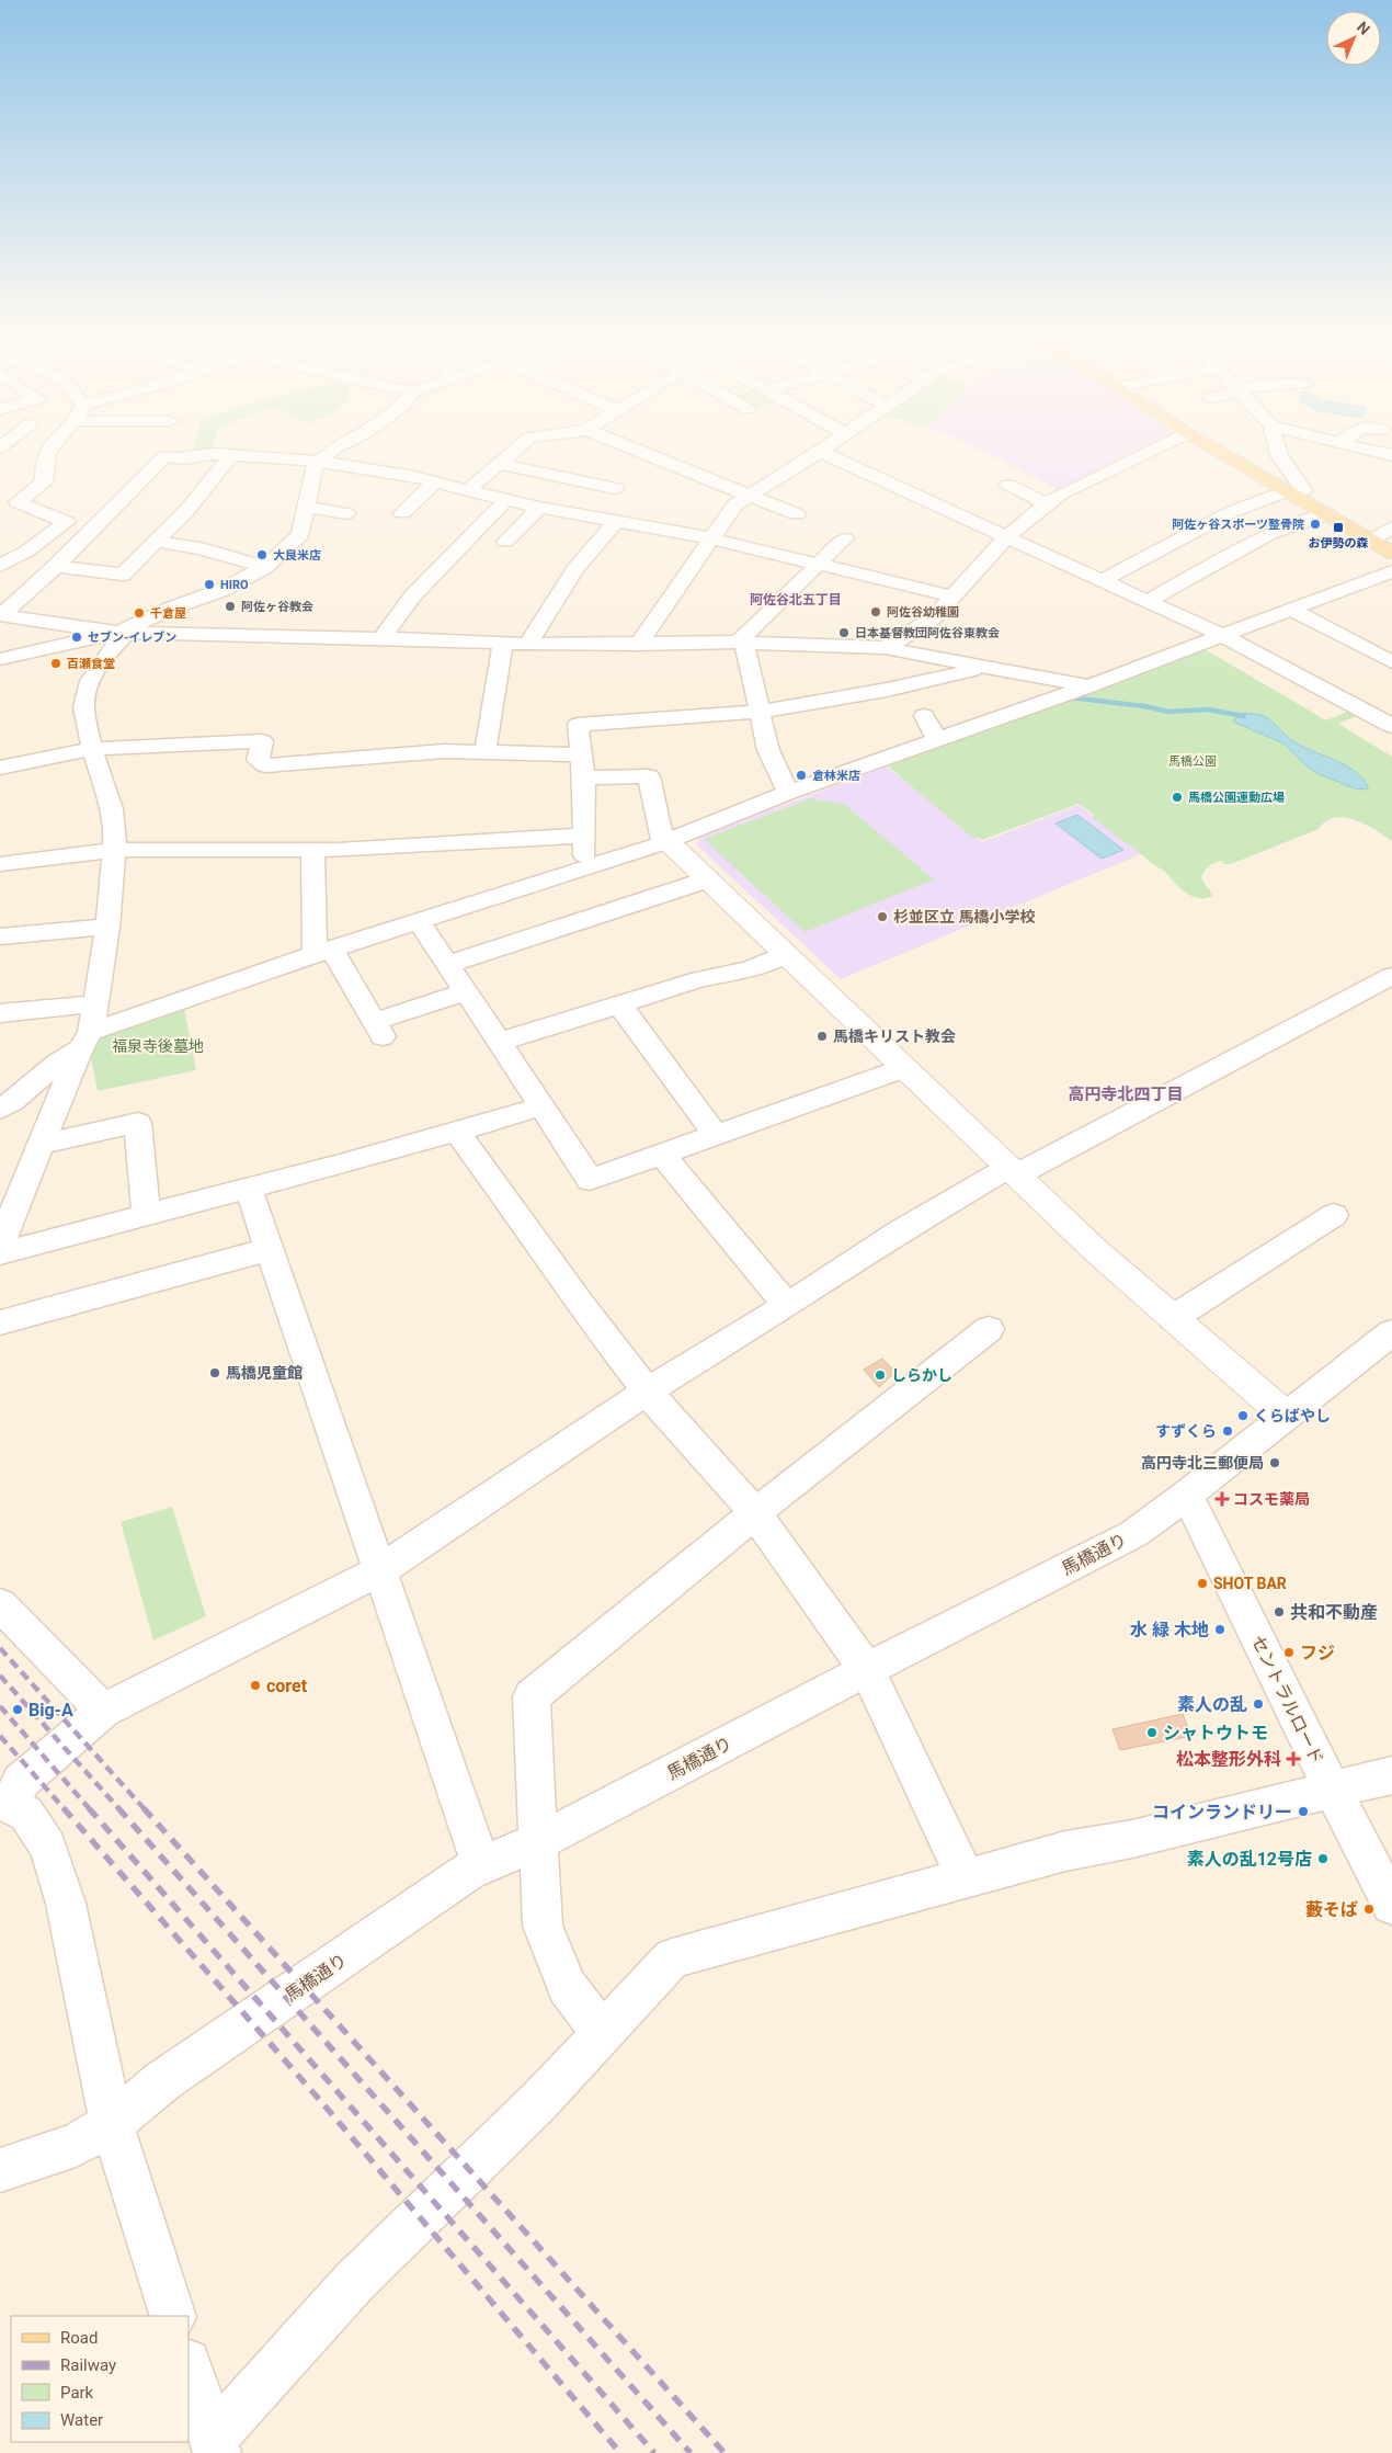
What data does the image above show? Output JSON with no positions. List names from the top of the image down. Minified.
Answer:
{"streets":{"street":["馬橋通り","セントラルロード"]},"crossings":[["馬橋通り","セントラルロード"]],"districts":["阿佐谷北五丁目","高円寺北四丁目"],"parks":["馬橋公園","福泉寺後墓地"],"places":{"other":["阿佐ヶ谷スポーツ整骨院","大良米店","HIRO","阿佐ヶ谷教会","阿佐谷幼稚園","千倉屋","日本基督教団阿佐谷東教会","セブン-イレブン","百瀬食堂","倉林米店","馬橋公園運動広場","杉並区立 馬橋小学校","馬橋キリスト教会","馬橋児童館","しらかし","くらばやし","すずくら","高円寺北三郵便局","SHOT BAR","共和不動産","水 緑 木地","フジ","coret","素人の乱","Big-A","シャトウトモ","コインランドリー","素人の乱12号店","藪そば"],"transit":["お伊勢の森"],"health":["コスモ薬局","松本整形外科"]},"legend":["Road","Railway","Park","Water"],"north":"top right"}
